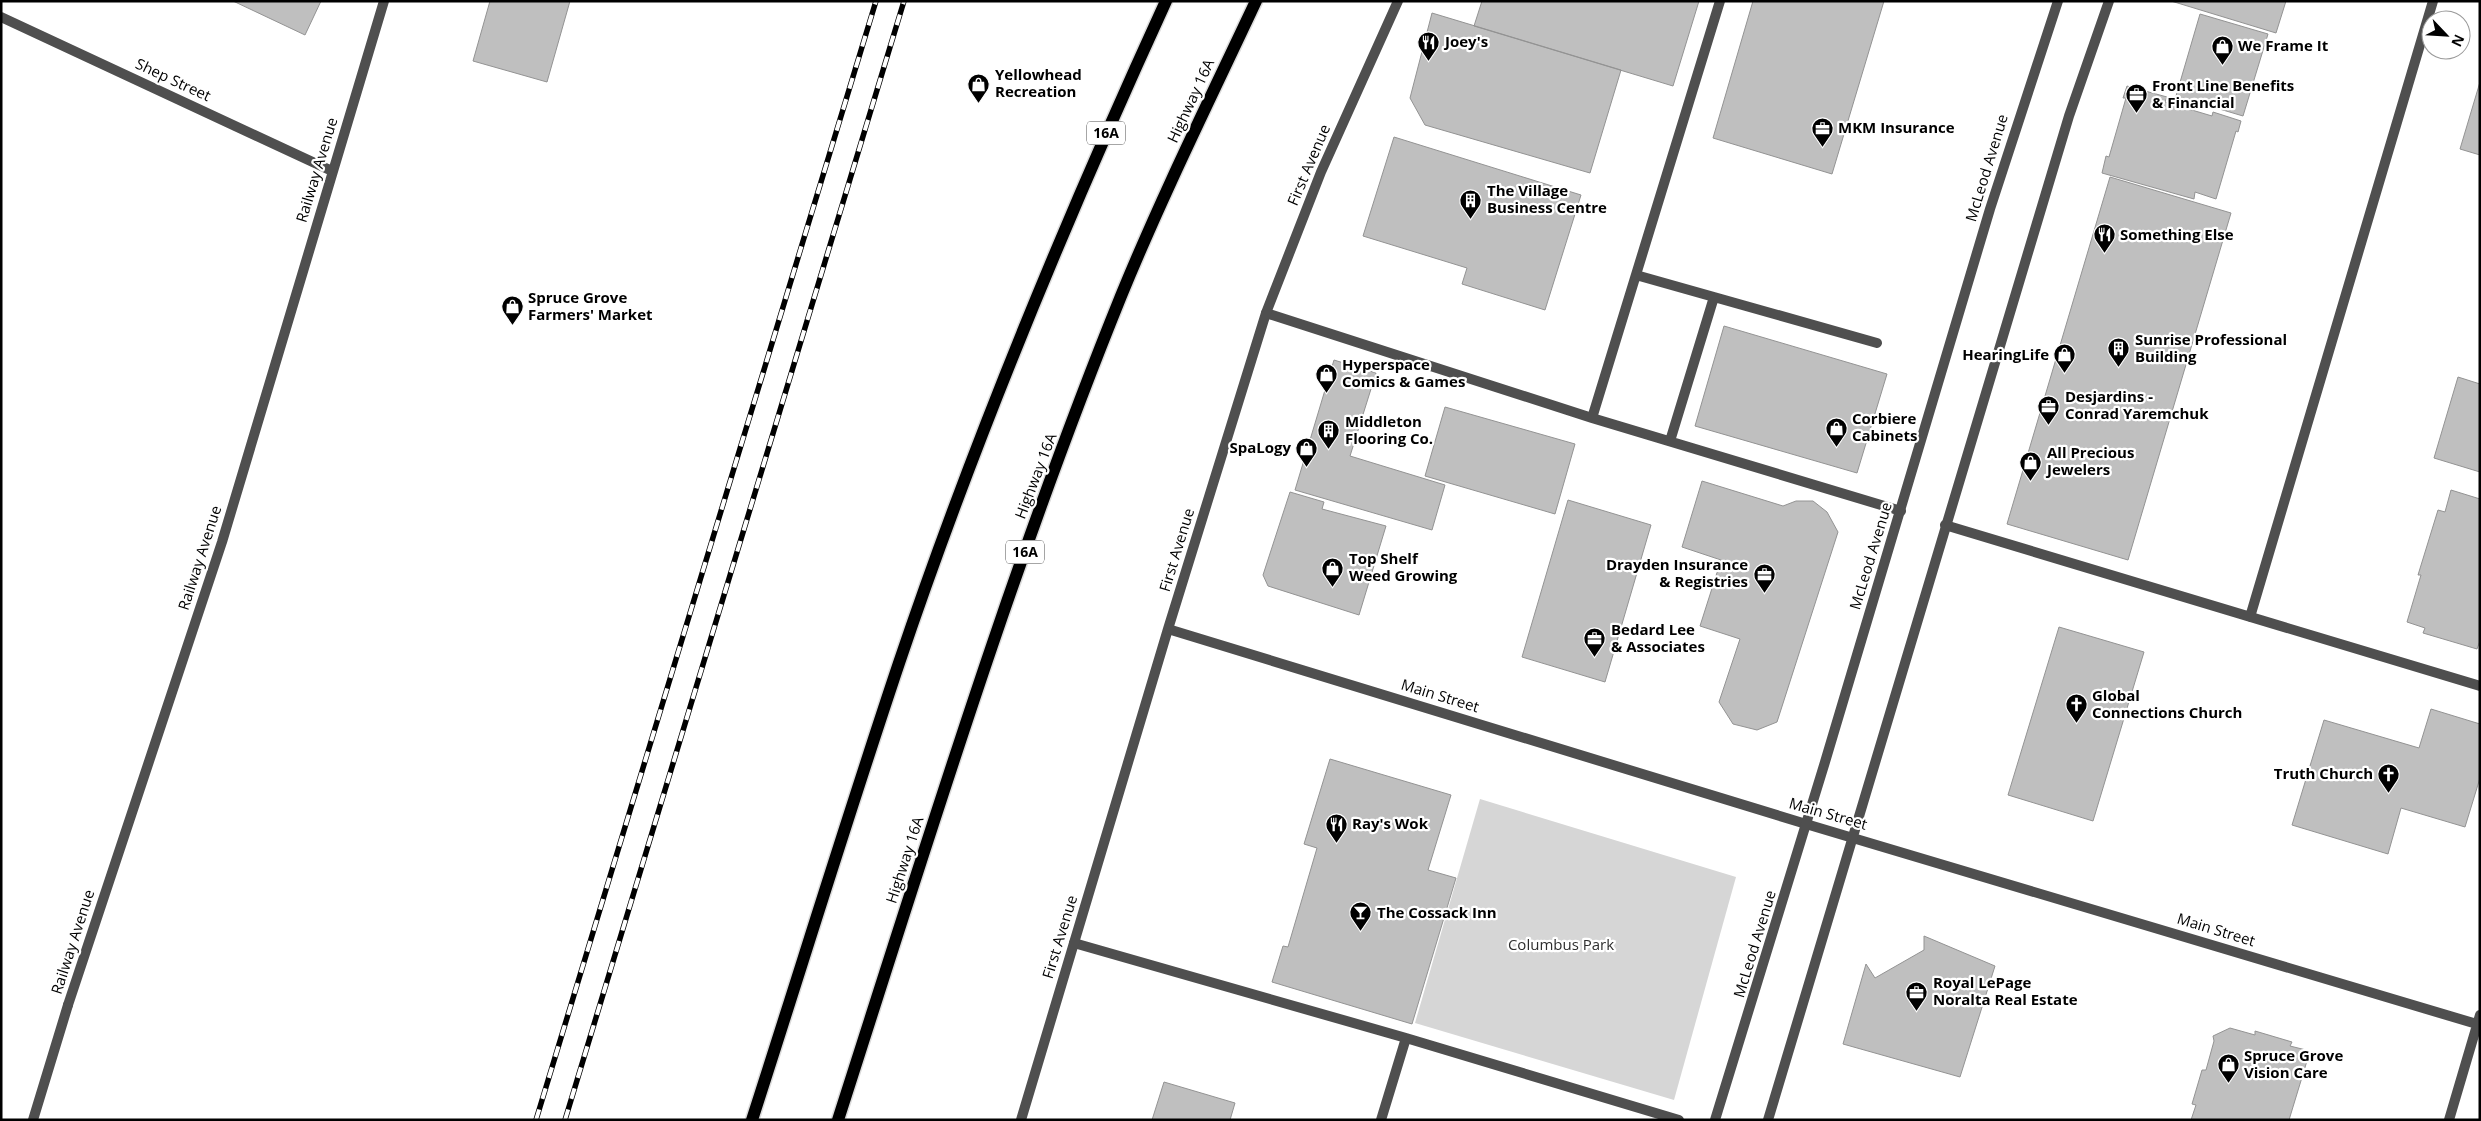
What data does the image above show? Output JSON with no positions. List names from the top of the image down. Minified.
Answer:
{"streets":{"main road":["Highway 16A","16A"],"street":["Shep Street","First Avenue","McLeod Avenue","Railway Avenue","Main Street"]},"crossings":[["Shep Street","Railway Avenue"],["First Avenue","Main Street"],["McLeod Avenue","Main Street"]],"parks":["Columbus Park"],"places":{"restaurant":["Joey's","Something Else","Ray's Wok"],"shop":["We Frame It","Yellowhead Recreation","Spruce Grove Farmers' Market","HearingLife","Hyperspace Comics & Games","Corbiere Cabinets","SpaLogy","All Precious Jewelers","Top Shelf Weed Growing","Spruce Grove Vision Care"],"office":["Front Line Benefits & Financial","MKM Insurance","Desjardins - Conrad Yaremchuk","Drayden Insurance & Registries","Bedard Lee & Associates","Royal LePage Noralta Real Estate"],"building":["The Village Business Centre","Sunrise Professional Building","Middleton Flooring Co."],"church":["Global Connections Church","Truth Church"],"bar":["The Cossack Inn"]},"north":"bottom right"}
